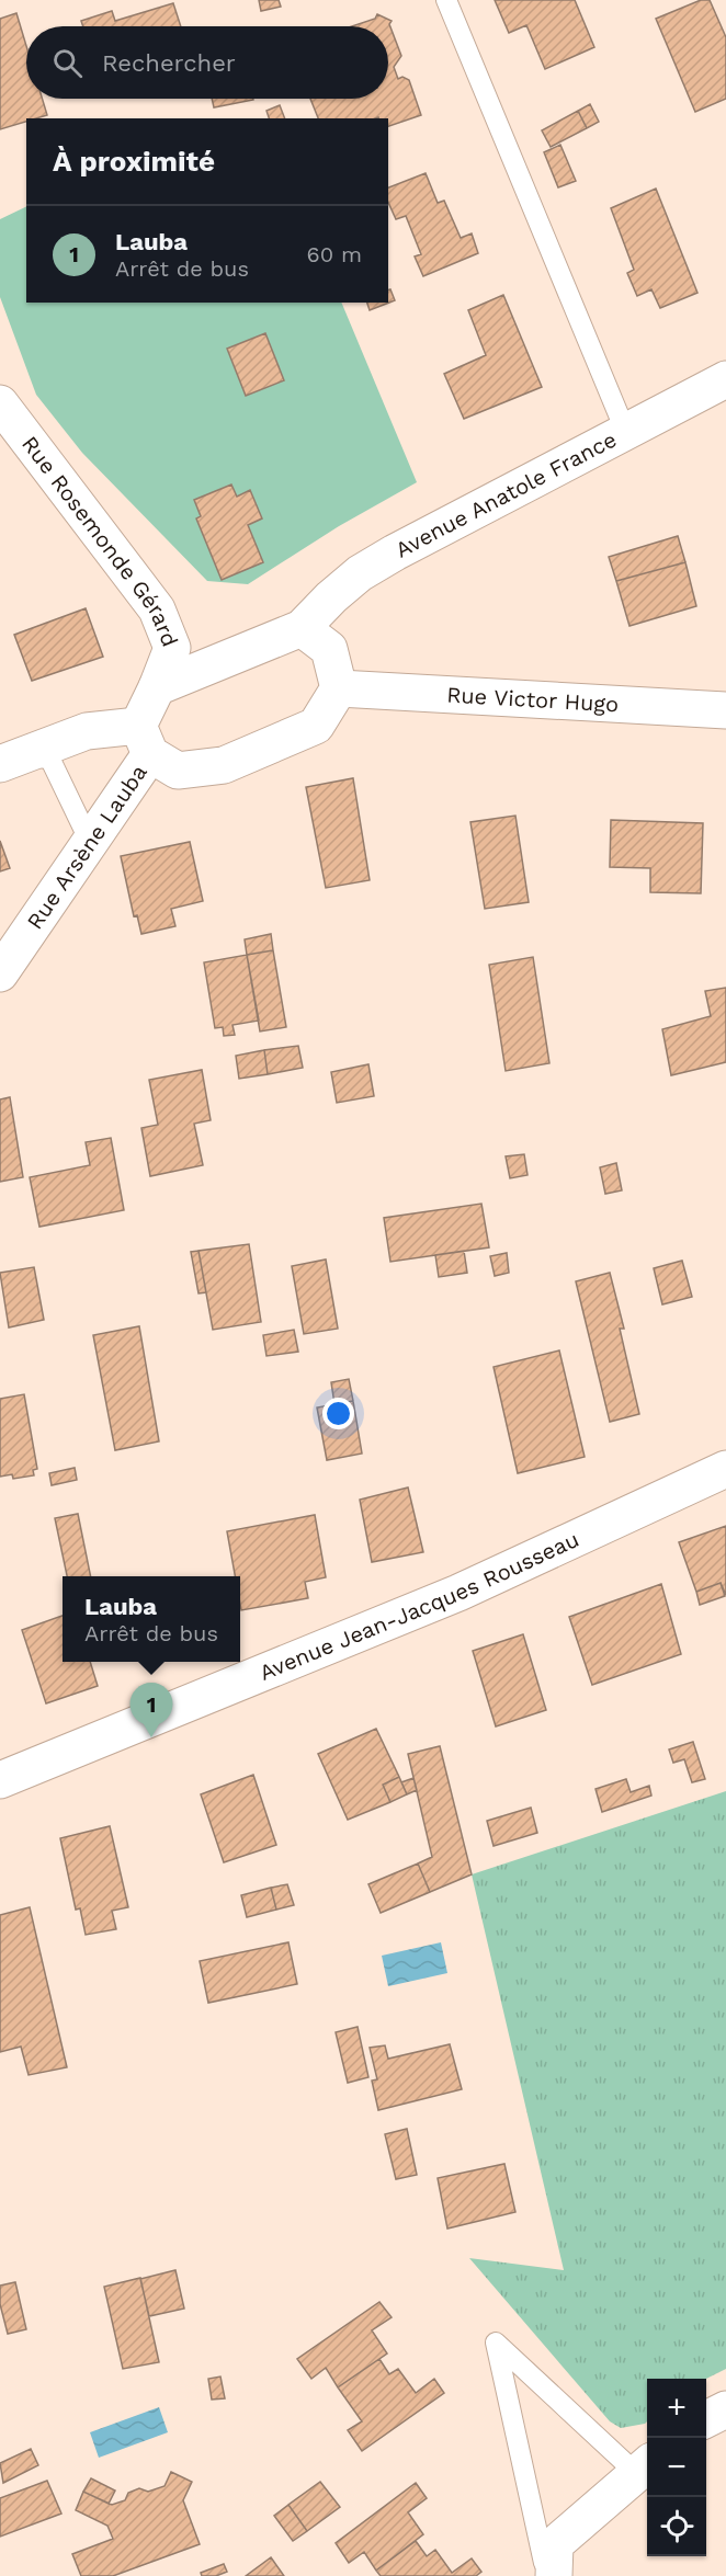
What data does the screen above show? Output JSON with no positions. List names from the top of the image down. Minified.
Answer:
{"streets":{"street":["Avenue Anatole France","Rue Rosemonde Gérard","Rue Victor Hugo","Rue Arsène Lauba","Avenue Jean-Jacques Rousseau"]},"crossings":[["Rue Rosemonde Gérard","Rue Arsène Lauba"]],"page":{"search":"Rechercher","heading":"À proximité","list":[{"mark":"1","name":"Lauba","note":"Arrêt de bus","value":"60 m"}],"popup":["Lauba","Arrêt de bus"],"pins":"1","map_buttons":["+","−"]}}
